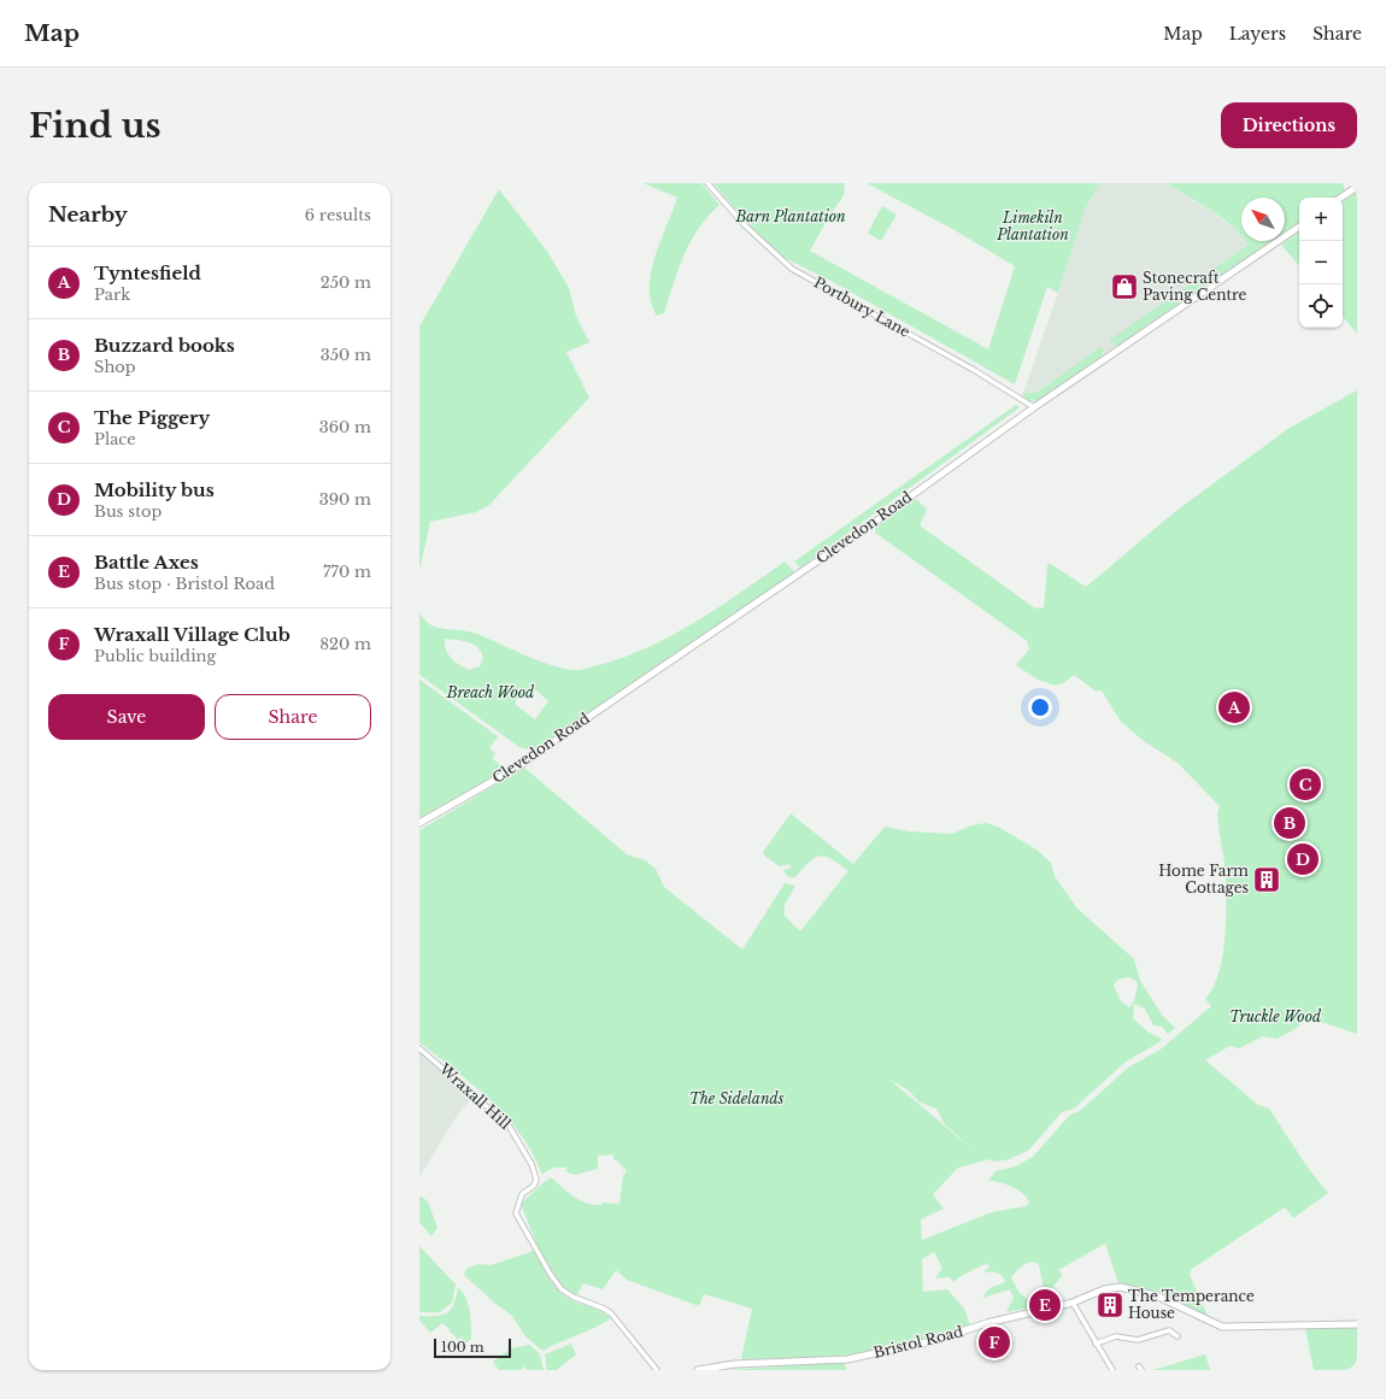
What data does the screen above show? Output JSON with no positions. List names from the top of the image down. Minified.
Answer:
{"streets":{"main road":["Clevedon Road","Bristol Road"],"street":["Portbury Lane","Wraxall Hill"]},"crossings":[["Portbury Lane","Clevedon Road"]],"parks":["Barn Plantation","Limekiln Plantation","Breach Wood","Truckle Wood","The Sidelands"],"places":{"shop":["Stonecraft Paving Centre"],"building":["Home Farm Cottages","The Temperance House"]},"scale_bar":"100 m","north":"top left","page":{"header":"Map","nav":["Map","Layers","Share"],"buttons":["Directions",["Save","Share"]],"title":"Find us","heading":["Nearby","6 results"],"map_buttons":["+","−"],"list":[{"mark":"A","name":"Tyntesfield","note":"Park","value":"250 m"},{"mark":"B","name":"Buzzard books","note":"Shop","value":"350 m"},{"mark":"C","name":"The Piggery","note":"Place","value":"360 m"},{"mark":"D","name":"Mobility bus","note":"Bus stop","value":"390 m"},{"mark":"E","name":"Battle Axes","note":"Bus stop · Bristol Road","value":"770 m"},{"mark":"F","name":"Wraxall Village Club","note":"Public building","value":"820 m"}],"pins":["A","C","B","D","E","F"],"scale":"100 m"}}
